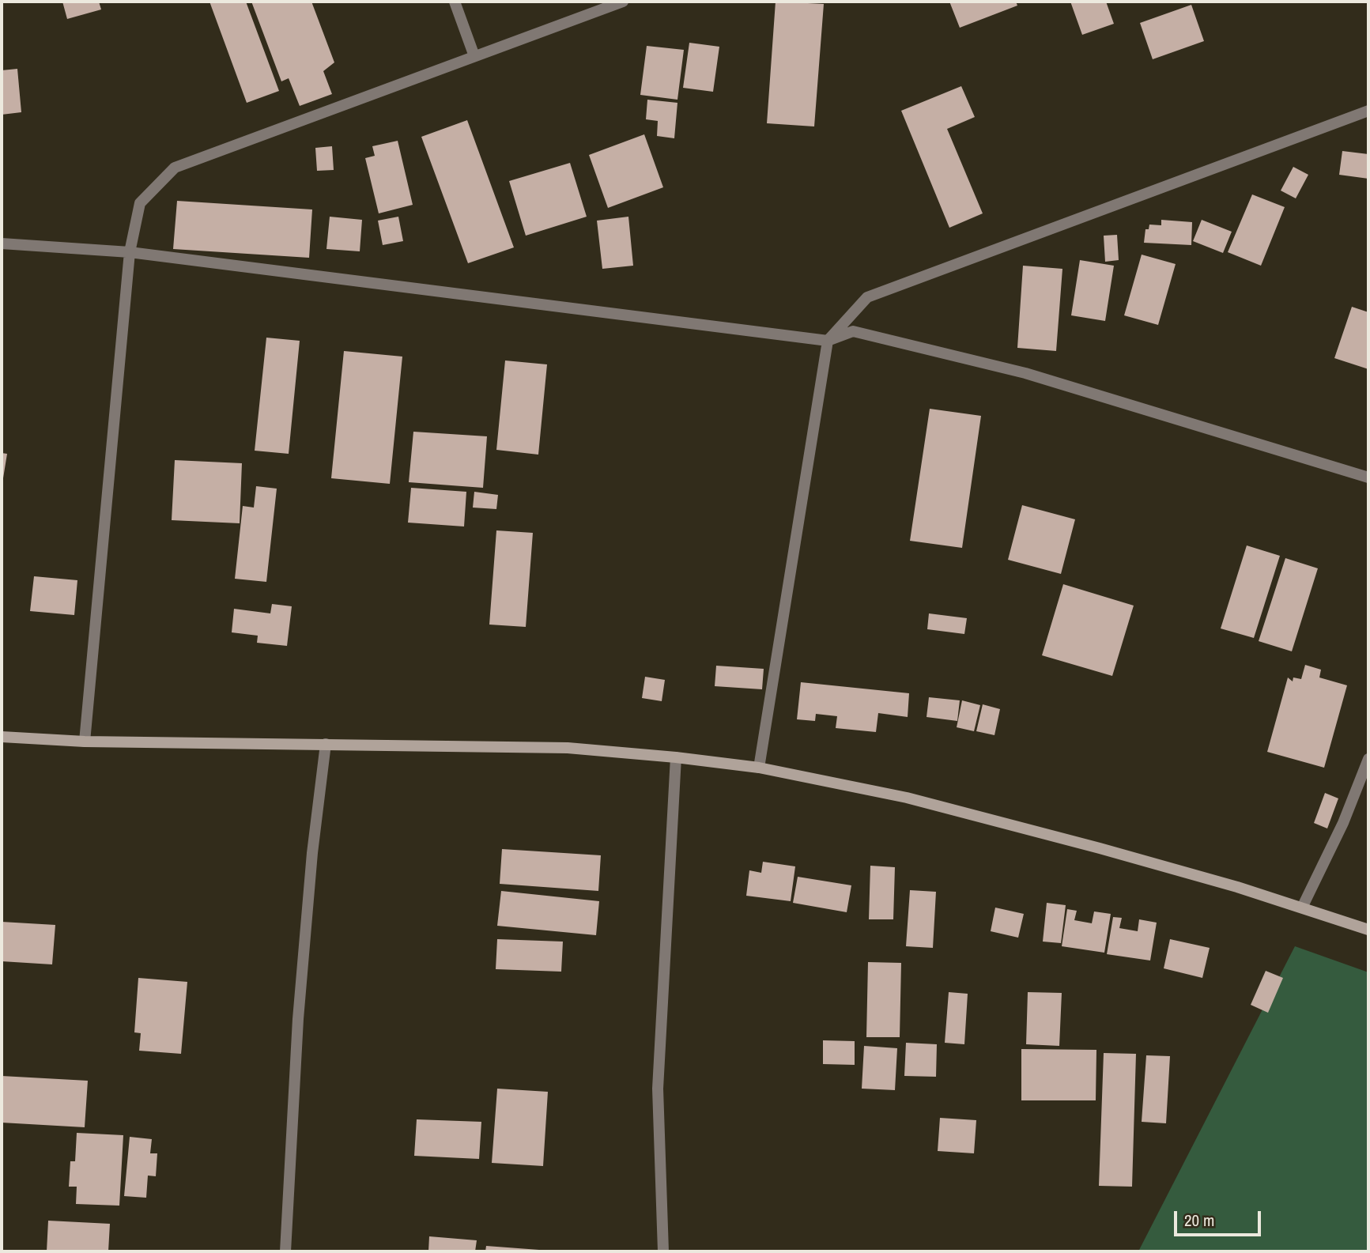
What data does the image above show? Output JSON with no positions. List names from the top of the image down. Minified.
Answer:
{"scale_bar":"20 m"}
